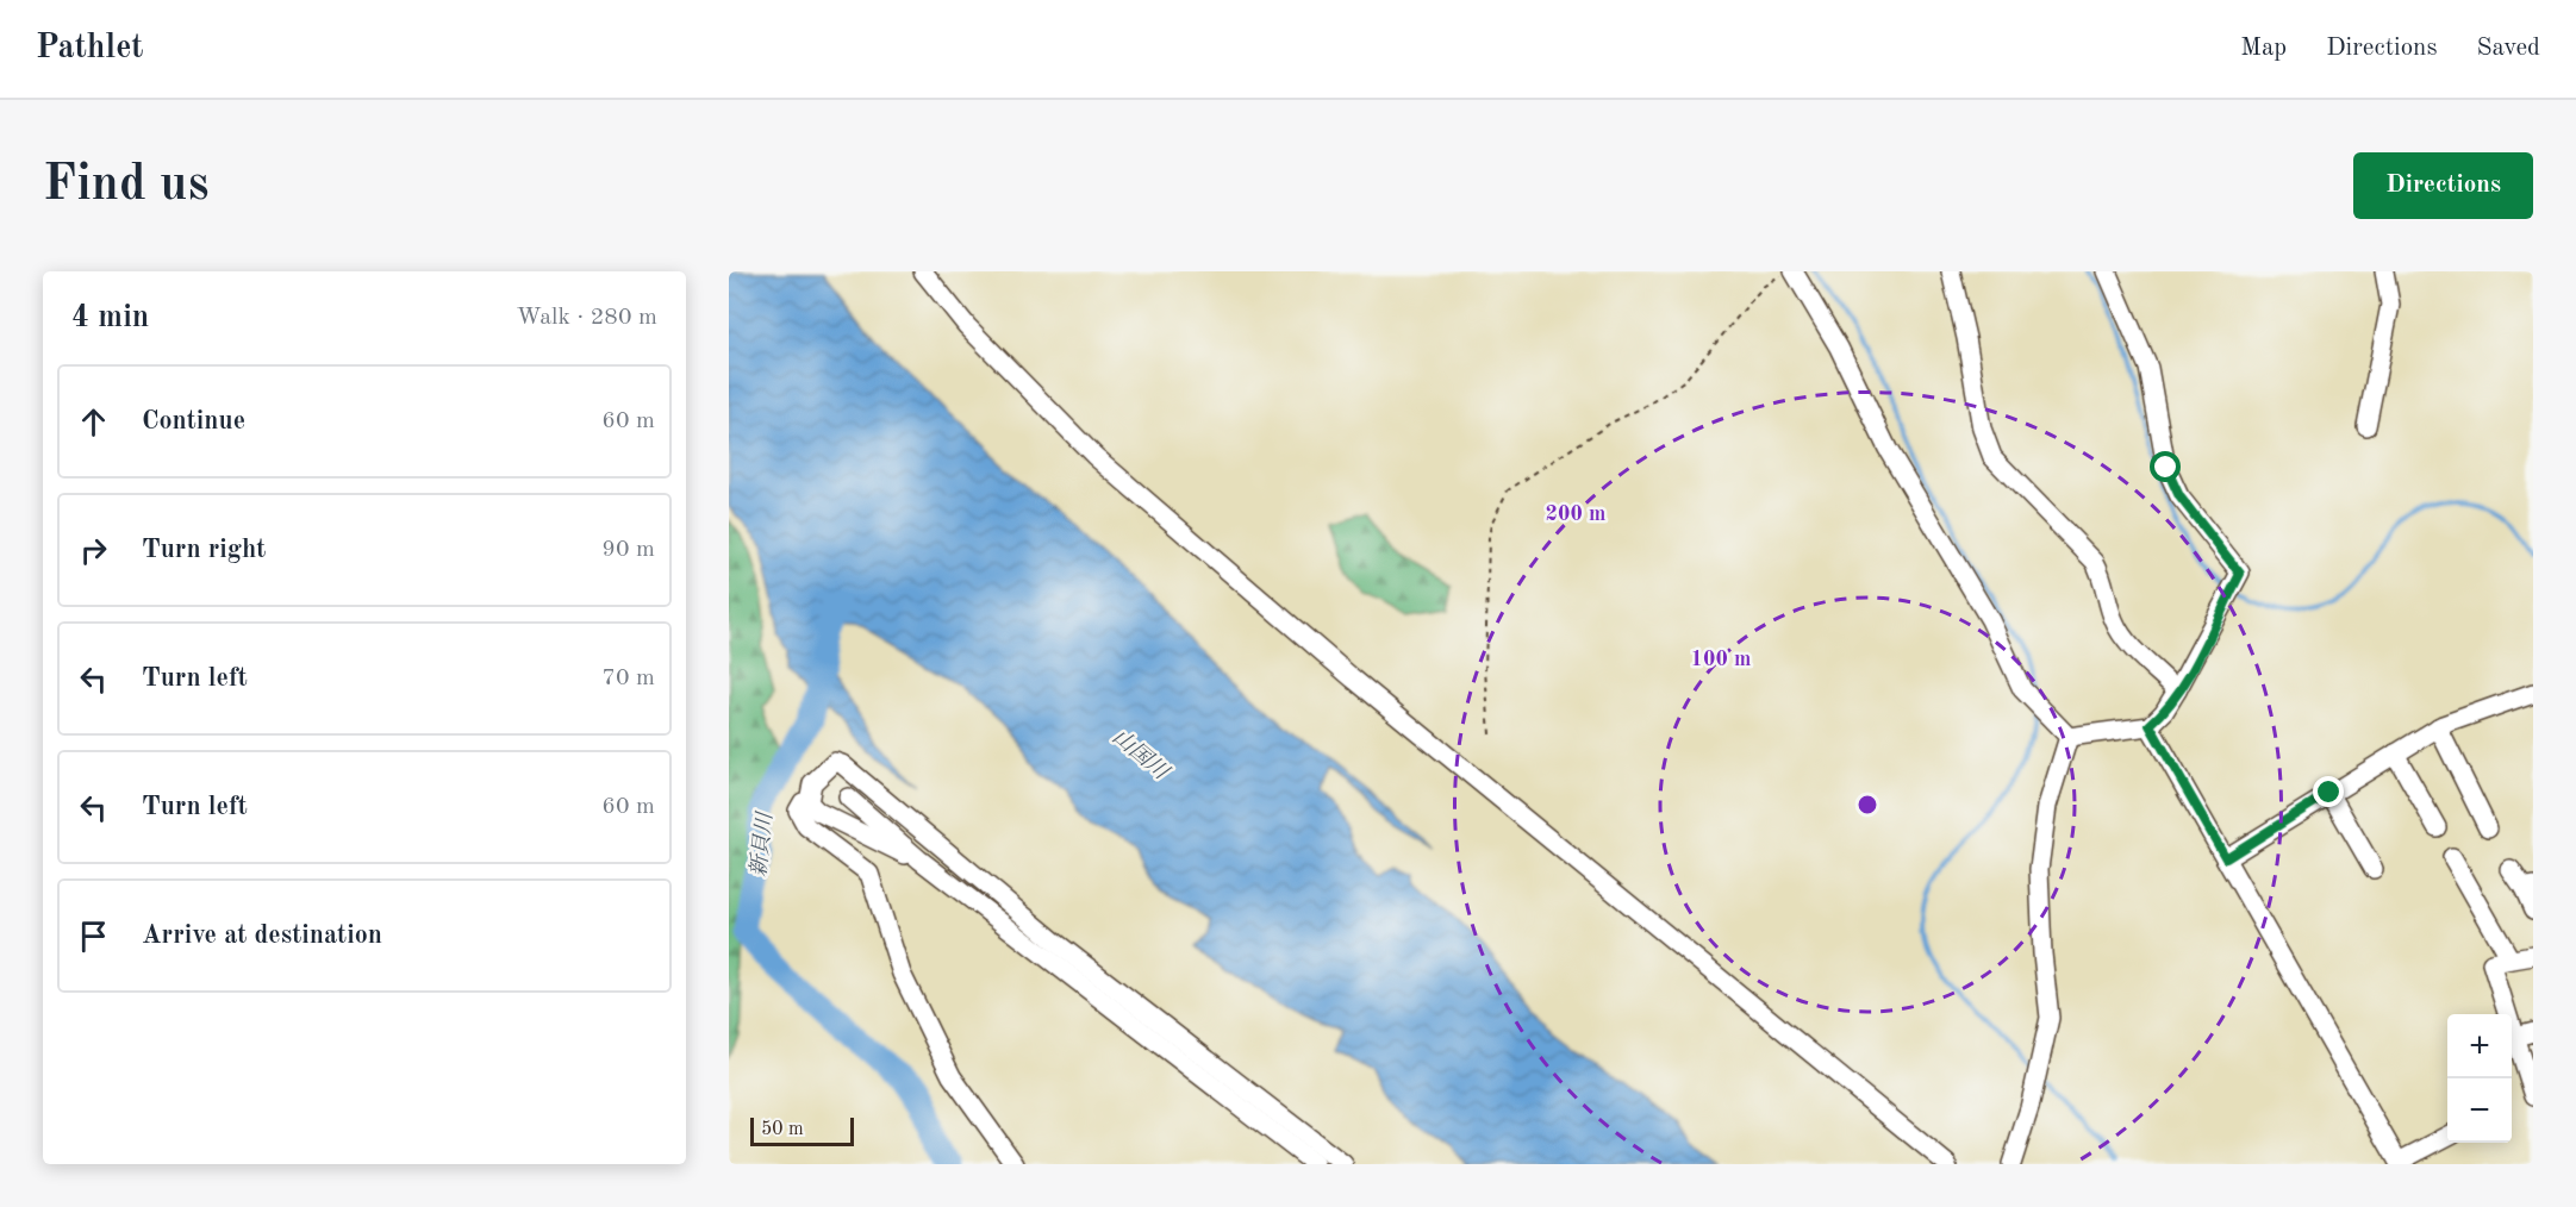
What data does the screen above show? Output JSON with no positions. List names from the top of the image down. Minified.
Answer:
{"water":["山国川","新貝川"],"scale_bar":"50 m","page":{"header":"Pathlet","nav":["Map","Directions","Saved"],"buttons":"Directions","title":"Find us","heading":["4 min","Walk · 280 m"],"list":[["Continue","60 m"],["Turn right","90 m"],["Turn left","70 m"],["Turn left","60 m"],"Arrive at destination"],"map_buttons":["+","−"],"scale":"50 m"},"rings":["200 m","100 m"]}
